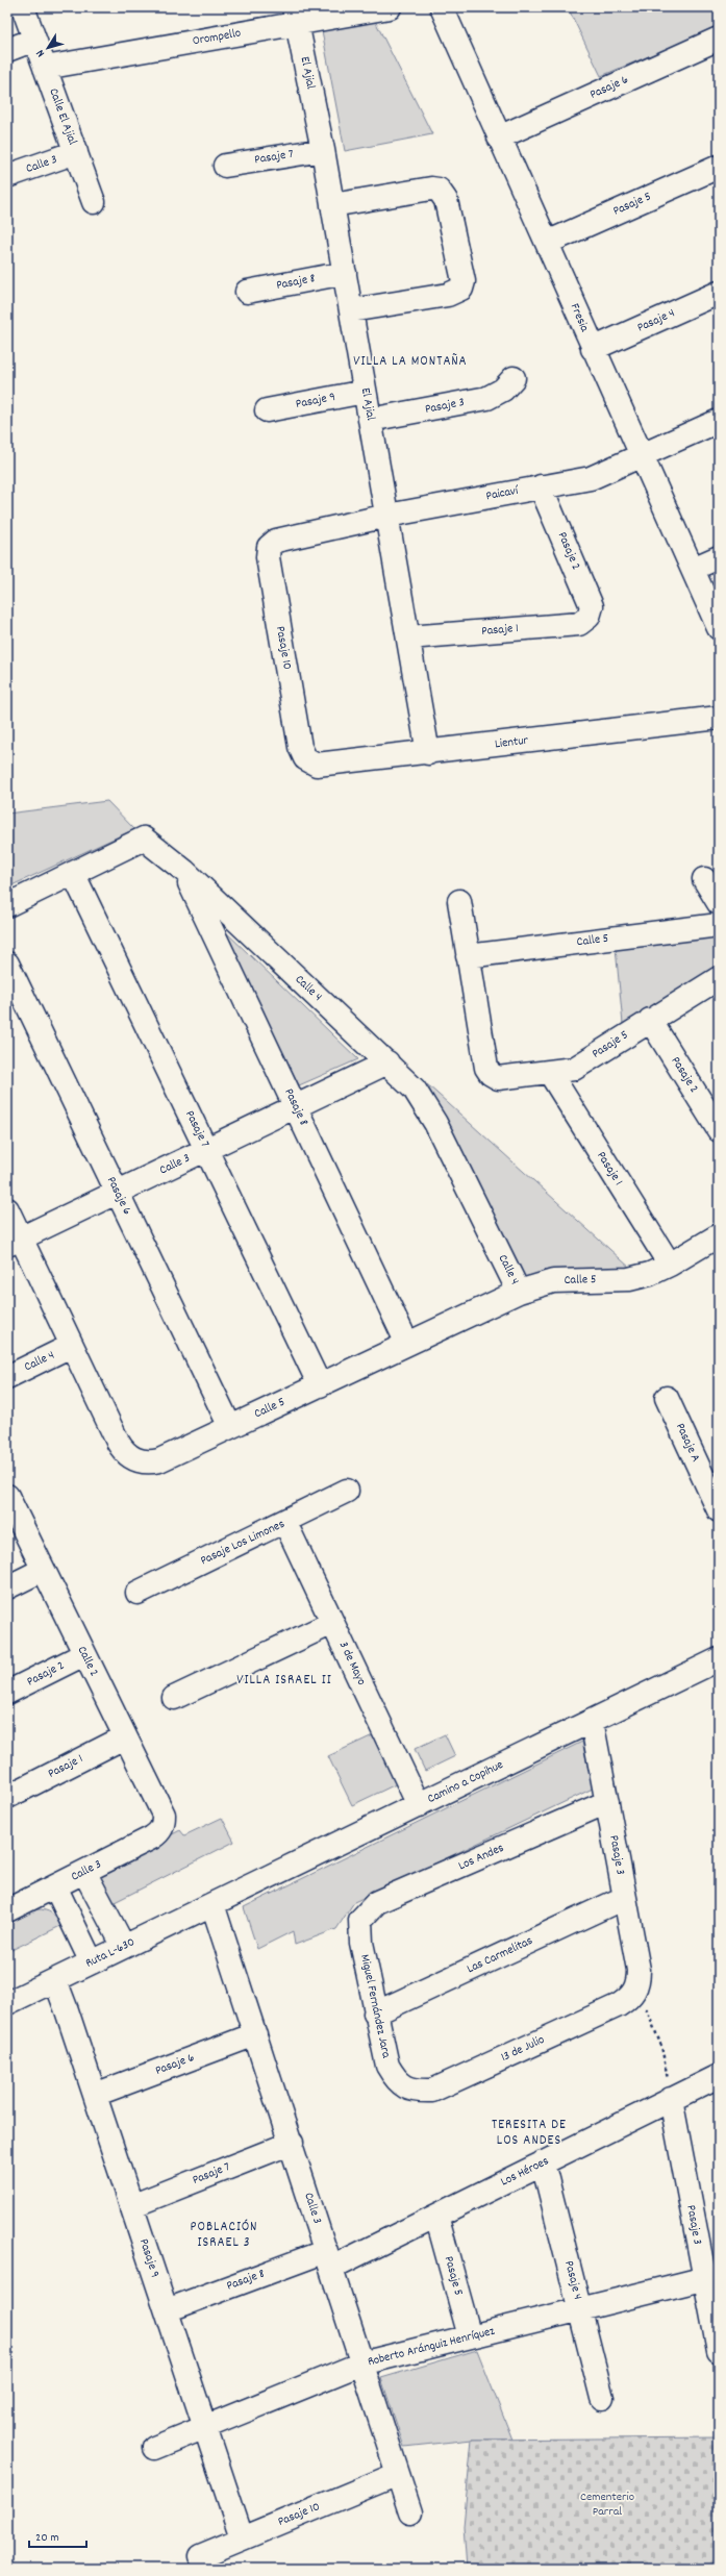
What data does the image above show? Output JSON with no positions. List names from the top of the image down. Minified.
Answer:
{"streets":{"street":["Orompello","El Ajial","Pasaje 6","Calle El Ajial","Pasaje 7","Calle 3","Pasaje 5","Pasaje 8","Fresia","Pasaje 4","Pasaje 9","Pasaje 3","Paicaví","Pasaje 2","Pasaje 1","Pasaje 10","Lientur","Calle 5","Calle 4","Pasaje A","Pasaje Los Limones","Calle 2","3 de Mayo","Camino a Copihue","Los Andes","Ruta L-630","Las Carmelitas","Miguel Fernández Jara","13 de Julio","Los Héroes","Roberto Aránguiz Henríquez"]},"crossings":[["Orompello","El Ajial"],["Orompello","Calle El Ajial"],["El Ajial","Pasaje 7"],["El Ajial","Pasaje 8"],["El Ajial","Pasaje 9"],["El Ajial","Pasaje 3"],["El Ajial","Paicaví"],["El Ajial","Pasaje 1"],["El Ajial","Lientur"],["Pasaje 6","Calle 3"],["Pasaje 6","Fresia"],["Pasaje 6","Pasaje 9"],["Pasaje 6","Calle 5"],["Calle El Ajial","Calle 3"],["Pasaje 7","Calle 3"],["Pasaje 7","Pasaje 9"],["Pasaje 7","Calle 5"],["Pasaje 7","Calle 4"],["Calle 3","Pasaje 8"],["Calle 3","Pasaje 10"],["Calle 3","Calle 5"],["Calle 3","Calle 4"],["Calle 3","Calle 2"],["Calle 3","Camino a Copihue"],["Calle 3","Ruta L-630"],["Calle 3","Los Héroes"],["Calle 3","Roberto Aránguiz Henríquez"],["Pasaje 5","Fresia"],["Pasaje 5","Pasaje 2"],["Pasaje 5","Pasaje 1"],["Pasaje 5","Calle 5"],["Pasaje 5","Los Héroes"],["Pasaje 5","Roberto Aránguiz Henríquez"],["Pasaje 8","Pasaje 9"],["Pasaje 8","Calle 5"],["Pasaje 8","Calle 4"],["Pasaje 8","Los Héroes"],["Fresia","Pasaje 4"],["Fresia","Paicaví"],["Pasaje 4","Los Héroes"],["Pasaje 4","Roberto Aránguiz Henríquez"],["Pasaje 9","Pasaje 10"],["Pasaje 9","Ruta L-630"],["Pasaje 9","Roberto Aránguiz Henríquez"],["Pasaje 3","Camino a Copihue"],["Pasaje 3","Los Andes"],["Pasaje 3","Las Carmelitas"],["Pasaje 3","13 de Julio"],["Pasaje 3","Los Héroes"],["Pasaje 3","Roberto Aránguiz Henríquez"],["Paicaví","Pasaje 2"],["Paicaví","Pasaje 10"],["Pasaje 2","Pasaje 1"],["Pasaje 2","Calle 2"],["Pasaje 1","Calle 5"],["Pasaje 1","Calle 2"],["Pasaje 10","Lientur"],["Calle 5","Calle 4"],["Pasaje Los Limones","3 de Mayo"],["3 de Mayo","Camino a Copihue"],["Camino a Copihue","Ruta L-630"],["Los Andes","Miguel Fernández Jara"],["Las Carmelitas","Miguel Fernández Jara"],["Miguel Fernández Jara","13 de Julio"]],"districts":["VILLA LA MONTAÑA","VILLA ISRAEL II","TERESITA DE LOS ANDES","POBLACIÓN ISRAEL 3"],"parks":["Cementerio Parral"],"scale_bar":"20 m","north":"bottom left"}
